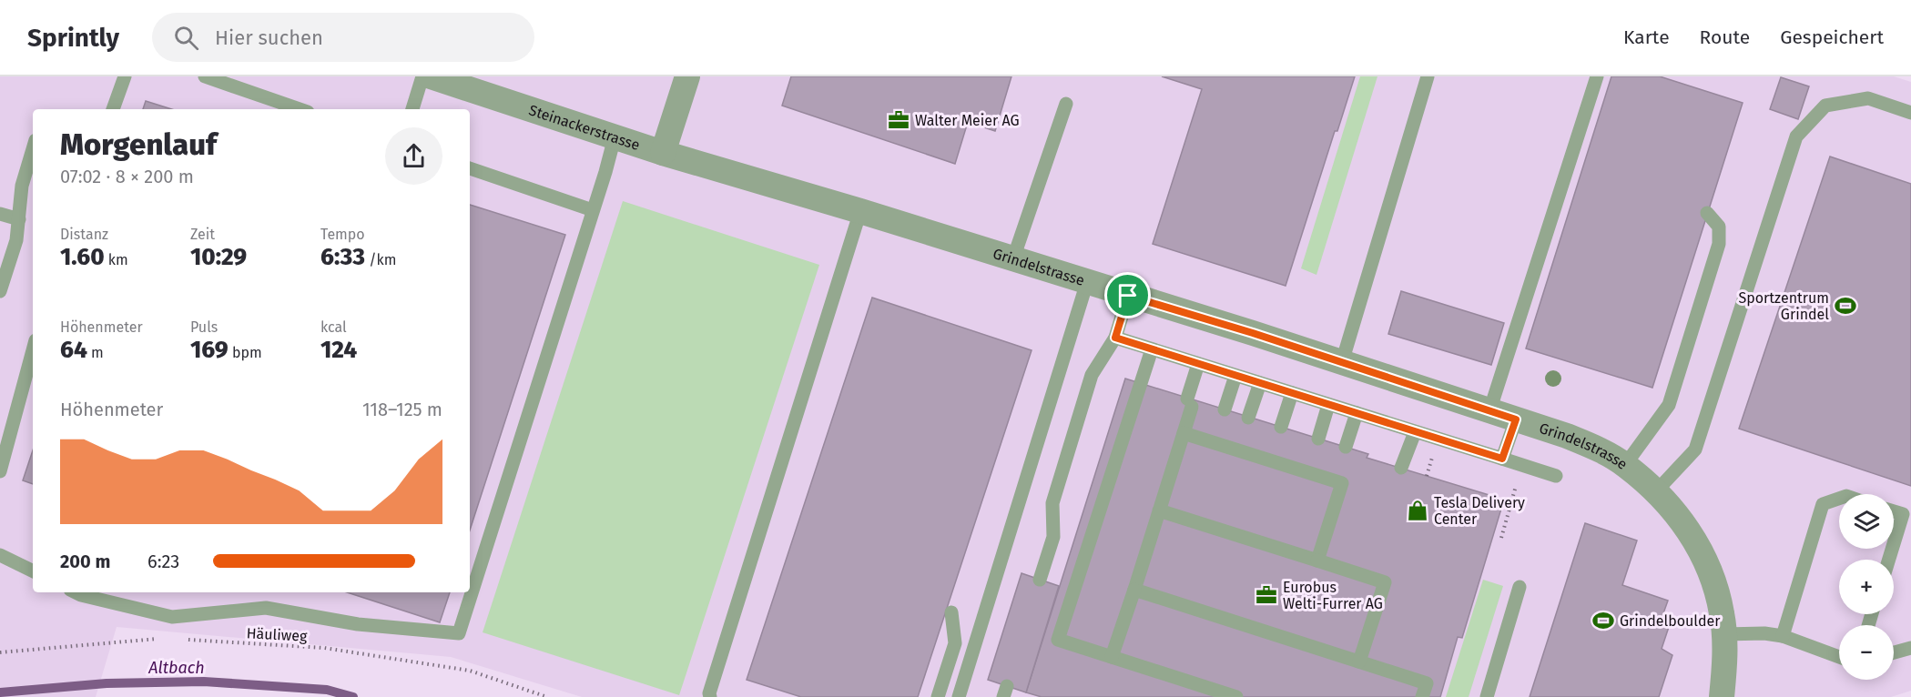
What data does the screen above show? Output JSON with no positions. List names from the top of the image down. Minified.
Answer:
{"streets":{"street":["Steinackerstrasse","Grindelstrasse"],"path":["Häuliweg"]},"crossings":[["Steinackerstrasse","Grindelstrasse"]],"water":["Altbach"],"places":{"office":["Walter Meier AG","Eurobus Welti-Furrer AG"],"sports":["Sportzentrum Grindel","Grindelboulder"],"shop":["Tesla Delivery Center"]},"page":{"header":"Sprintly","search":"Hier suchen","nav":["Karte","Route","Gespeichert"],"heading":["Morgenlauf","07:02 · 8 × 200 m"],"stats":[["Distanz","1.60 km"],["Zeit","10:29"],["Tempo","6:33 /km"],["Höhenmeter","64 m"],["Puls","169 bpm"],["kcal","124"]],"chart":["Höhenmeter","118–125 m"],"map_buttons":["+","−"],"list":[{"name":"200 m","note":"6:23"}]}}
